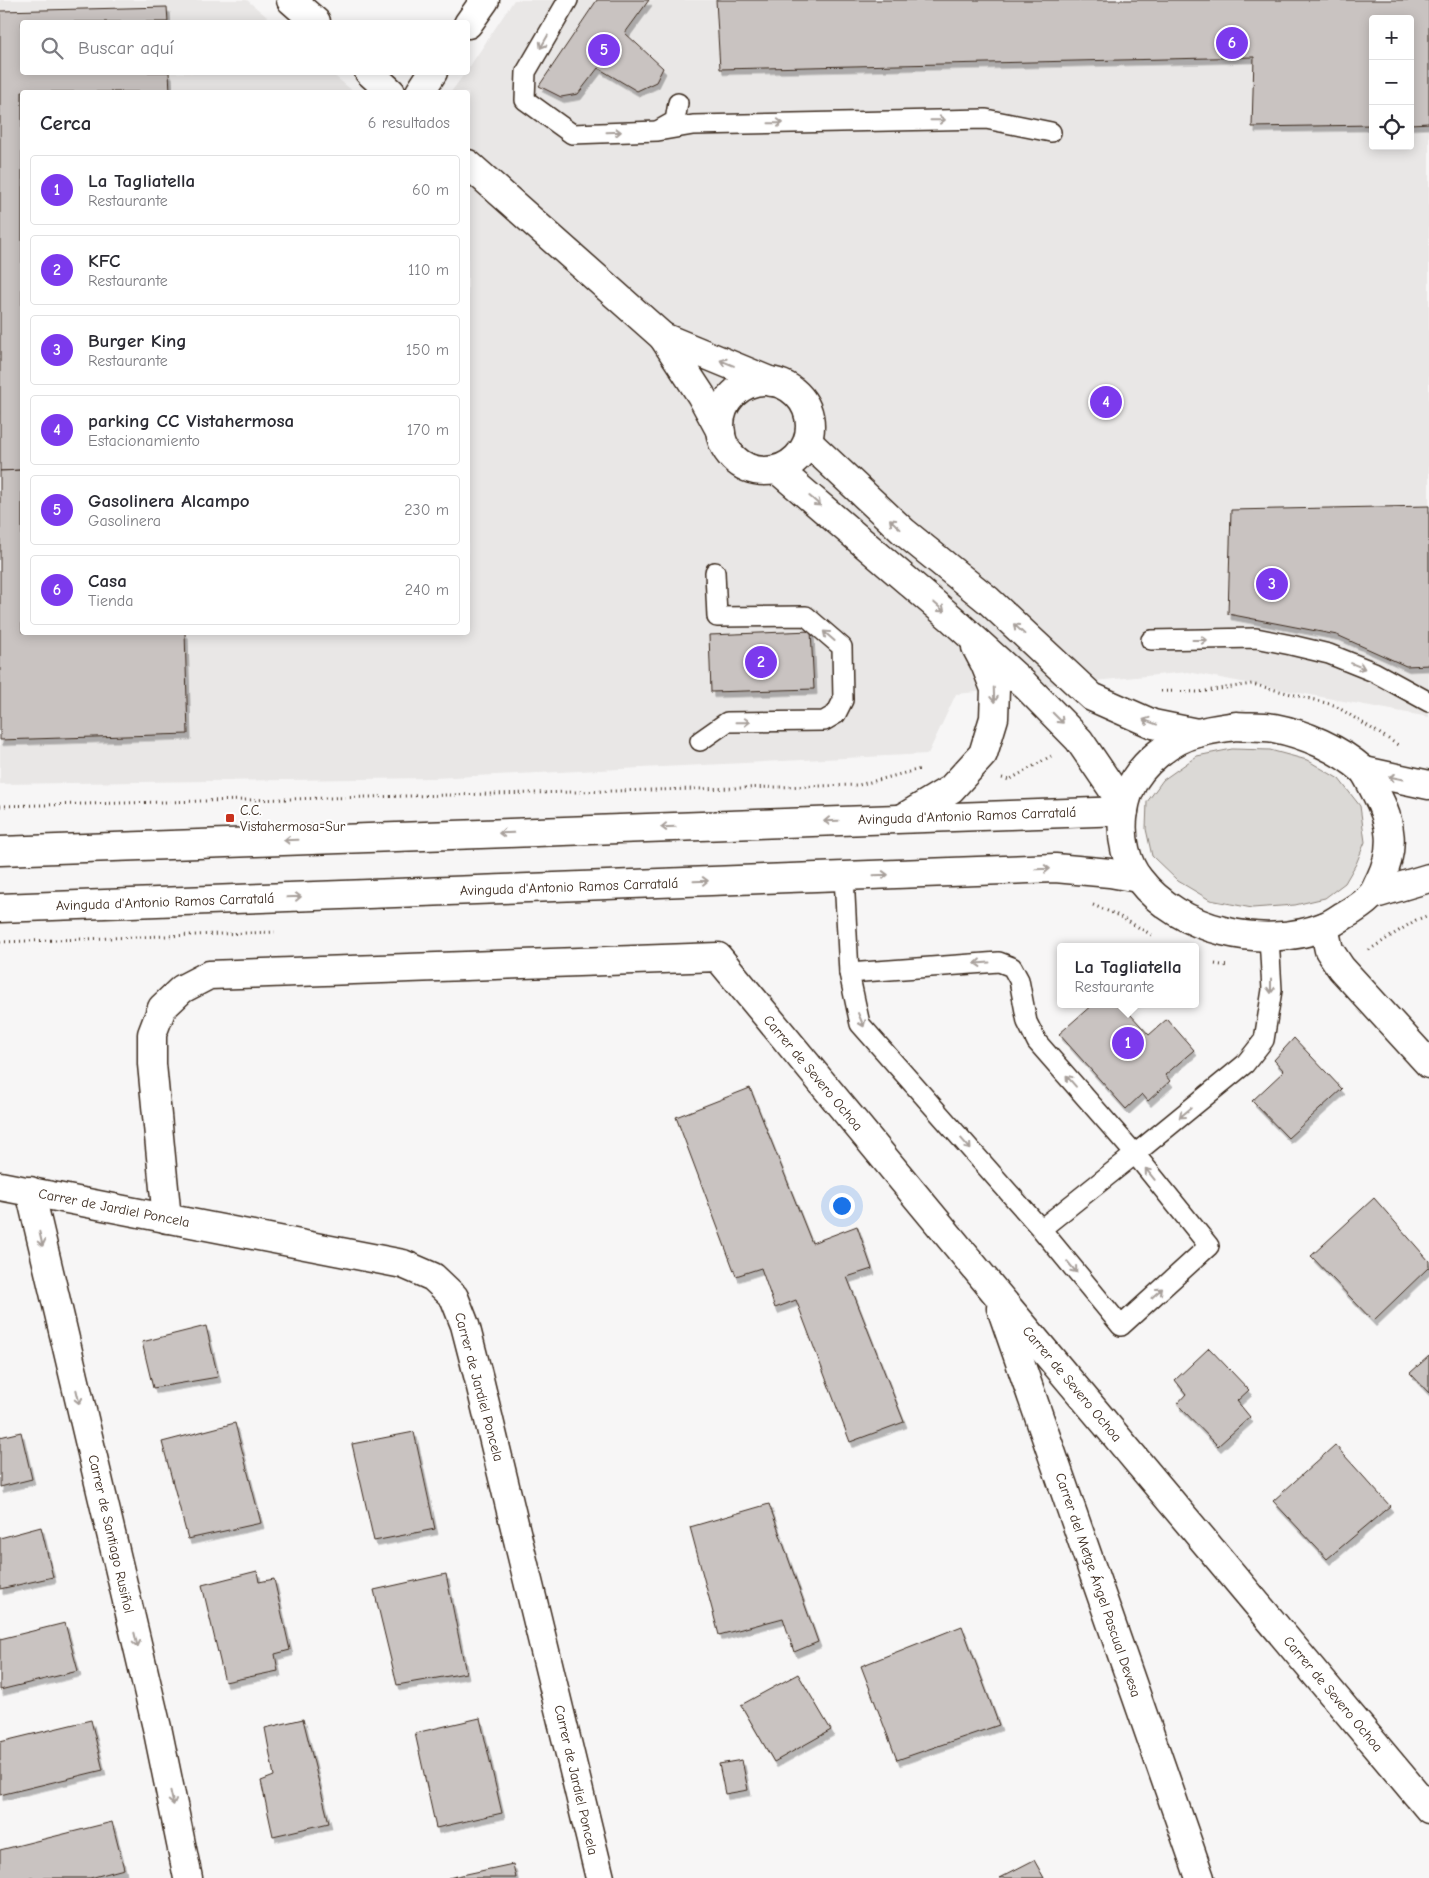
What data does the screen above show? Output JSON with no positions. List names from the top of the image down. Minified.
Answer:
{"streets":{"street":["Avinguda d'Antonio Ramos Carratalá","Carrer de Severo Ochoa","Carrer de Jardiel Poncela","Carrer de Santiago Rusiñol","Carrer del Metge Ángel Pascual Devesa"]},"crossings":[["Carrer de Severo Ochoa","Carrer de Jardiel Poncela"],["Carrer de Severo Ochoa","Carrer del Metge Ángel Pascual Devesa"],["Carrer de Jardiel Poncela","Carrer de Santiago Rusiñol"]],"one_way":["Carrer de Santiago Rusiñol"],"places":{"transit":["C.C. Vistahermosa-Sur"]},"page":{"map_buttons":["+","−"],"search":"Buscar aquí","pins":["6","5","4","3","2","1"],"heading":["Cerca","6 resultados"],"list":[{"mark":"1","name":"La Tagliatella","note":"Restaurante","value":"60 m"},{"mark":"2","name":"KFC","note":"Restaurante","value":"110 m"},{"mark":"3","name":"Burger King","note":"Restaurante","value":"150 m"},{"mark":"4","name":"parking CC Vistahermosa","note":"Estacionamiento","value":"170 m"},{"mark":"5","name":"Gasolinera Alcampo","note":"Gasolinera","value":"230 m"},{"mark":"6","name":"Casa","note":"Tienda","value":"240 m"}],"popup":["La Tagliatella","Restaurante"]}}
